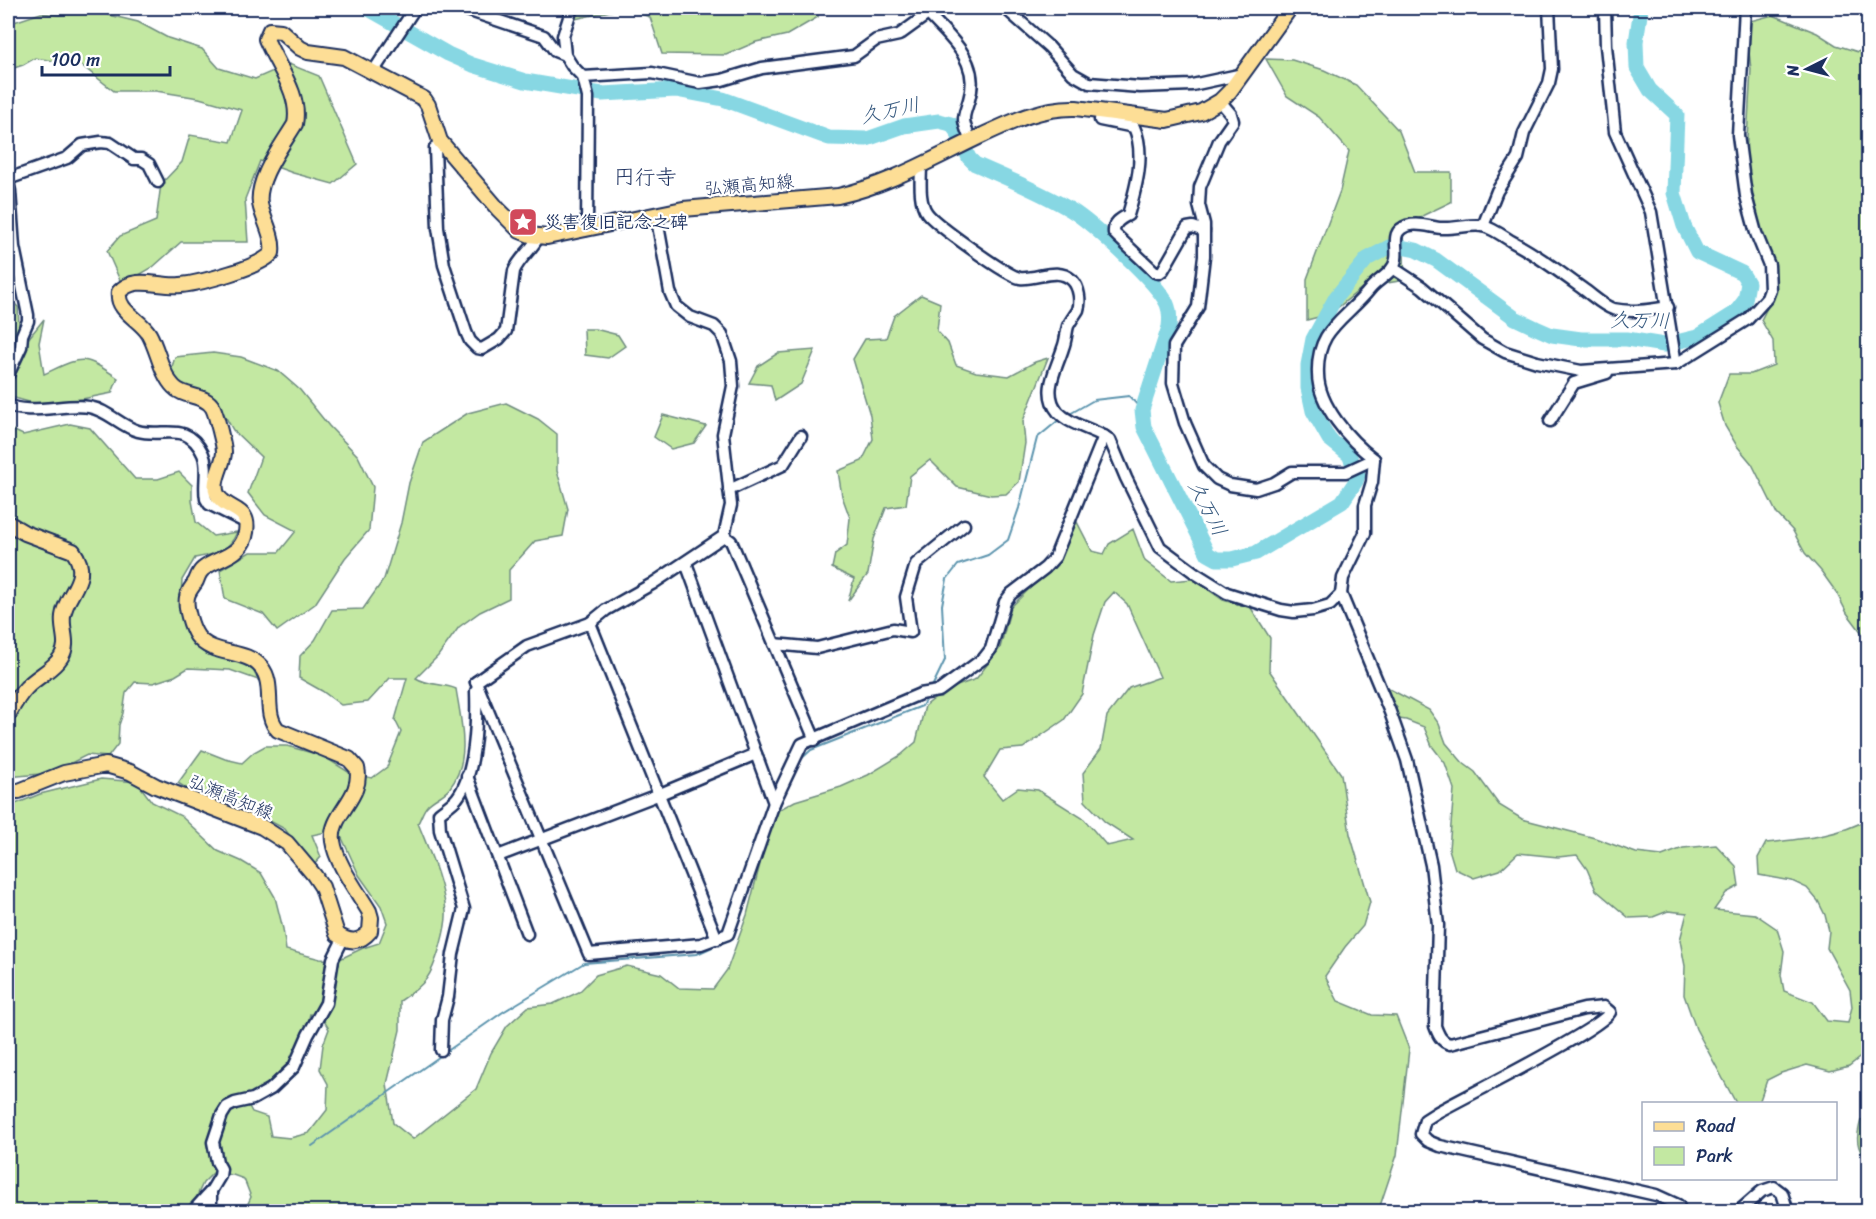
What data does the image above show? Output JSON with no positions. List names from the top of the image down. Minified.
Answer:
{"streets":{"main road":["弘瀬高知線"]},"districts":["円行寺"],"water":["久万川"],"places":{"place":["災害復旧記念之碑"]},"legend":["Road","Park"],"scale_bar":"100 m","north":"left"}
